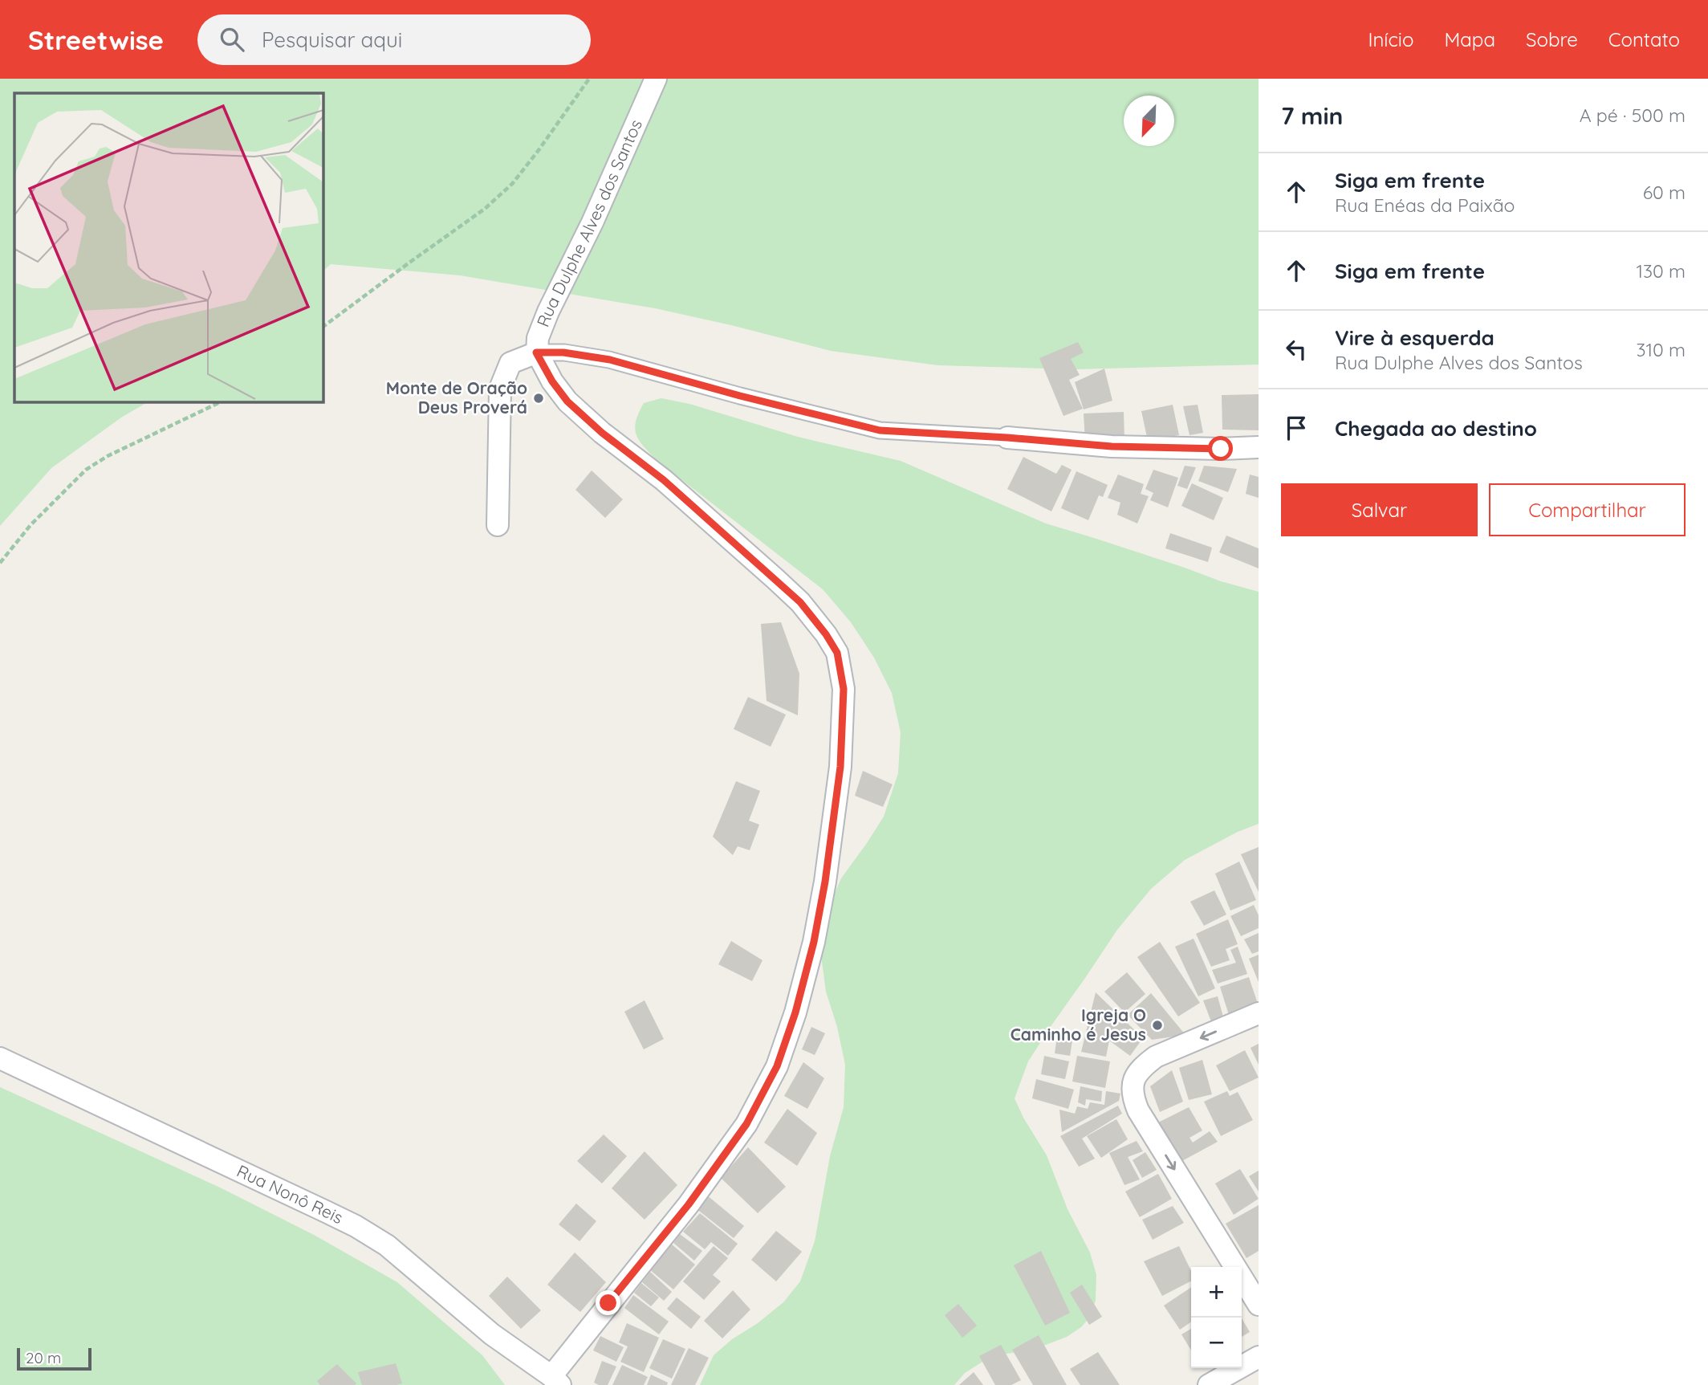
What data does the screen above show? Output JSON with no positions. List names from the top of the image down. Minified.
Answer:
{"streets":{"street":["Rua Dulphe Alves dos Santos","Rua Nonô Reis"]},"places":["Monte de Oração Deus Proverá","Igreja O Caminho é Jesus"],"scale_bar":"20 m","north":"bottom left","page":{"header":"Streetwise","search":"Pesquisar aqui","nav":["Início","Mapa","Sobre","Contato"],"heading":["7 min","A pé · 500 m"],"list":[["Siga em frente","Rua Enéas da Paixão","60 m"],["Siga em frente","130 m"],["Vire à esquerda","Rua Dulphe Alves dos Santos","310 m"],"Chegada ao destino"],"buttons":["Salvar","Compartilhar"],"map_buttons":["+","−"],"scale":"20 m"}}
